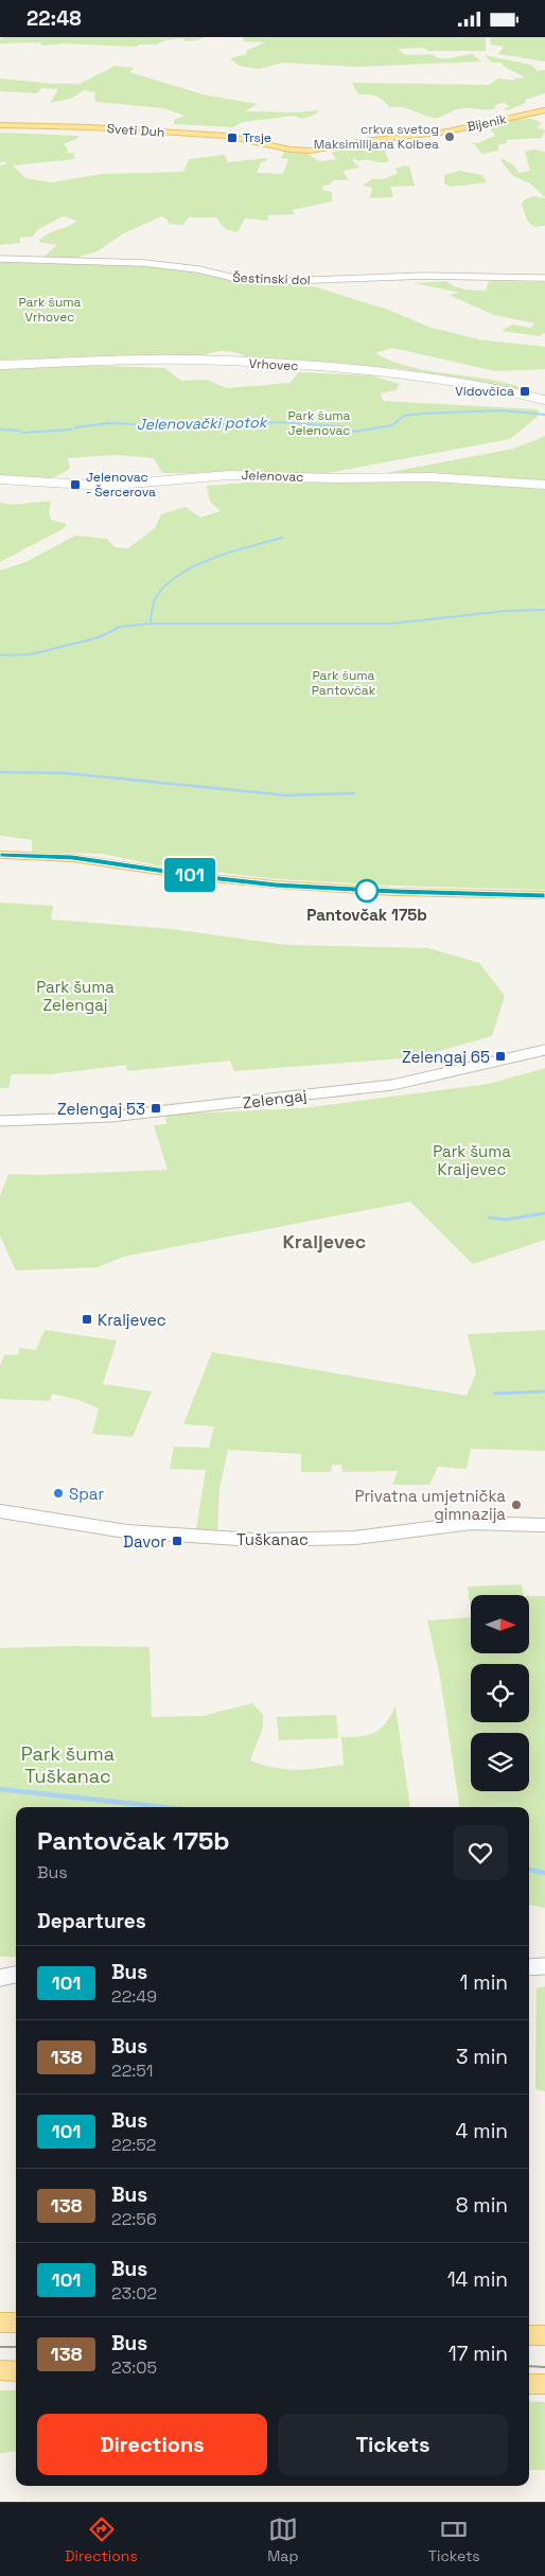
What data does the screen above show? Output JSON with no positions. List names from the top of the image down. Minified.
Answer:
{"streets":{"main road":["Bijenik","Sveti Duh"],"street":["Šestinski dol","Vrhovec","Jelenovac","Zelengaj","Tuškanac"]},"crossings":[["Bijenik","Sveti Duh"]],"districts":["Kraljevec"],"water":["Jelenovački potok"],"parks":["Park šuma Vrhovec","Park šuma Jelenovac","Park šuma Pantovčak","Park šuma Zelengaj","Park šuma Kraljevec","Park šuma Tuškanac"],"places":{"other":["crkva svetog Maksimilijana Kolbea","Pantovčak 175b","Spar","Privatna umjetnička gimnazija"],"transit":["Trsje","Vidovčica","Jelenovac - Šercerova","Zelengaj 65","Zelengaj 53","Kraljevec","Davor"]},"lines":["bus line 101"],"north":"right","page":{"status":"22:48","on_map":"101","heading":[["Pantovčak 175b","Bus"],"Departures"],"list":[{"mark":"101","name":"Bus","note":"22:49","value":"1 min"},{"mark":"138","name":"Bus","note":"22:51","value":"3 min"},{"mark":"101","name":"Bus","note":"22:52","value":"4 min"},{"mark":"138","name":"Bus","note":"22:56","value":"8 min"},{"mark":"101","name":"Bus","note":"23:02","value":"14 min"},{"mark":"138","name":"Bus","note":"23:05","value":"17 min"}],"buttons":["Directions","Tickets"],"tabs":["Directions","Map","Tickets"]}}
